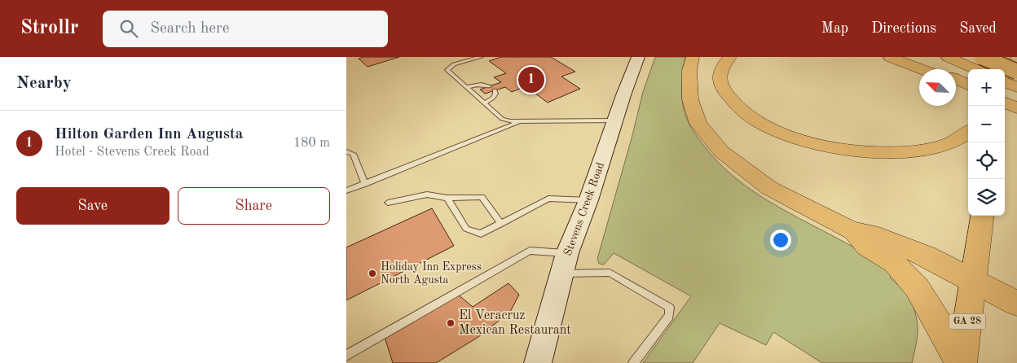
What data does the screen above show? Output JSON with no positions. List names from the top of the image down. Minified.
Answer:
{"streets":{"main road":["GA 28"],"street":["Stevens Creek Road"]},"places":["Holiday Inn Express North Agusta","El Veracruz Mexican Restaurant"],"north":"top left","page":{"header":"Strollr","search":"Search here","nav":["Map","Directions","Saved"],"heading":"Nearby","pins":"1","map_buttons":["+","−"],"list":[{"mark":"1","name":"Hilton Garden Inn Augusta","note":"Hotel · Stevens Creek Road","value":"180 m"}],"buttons":["Save","Share"]}}
